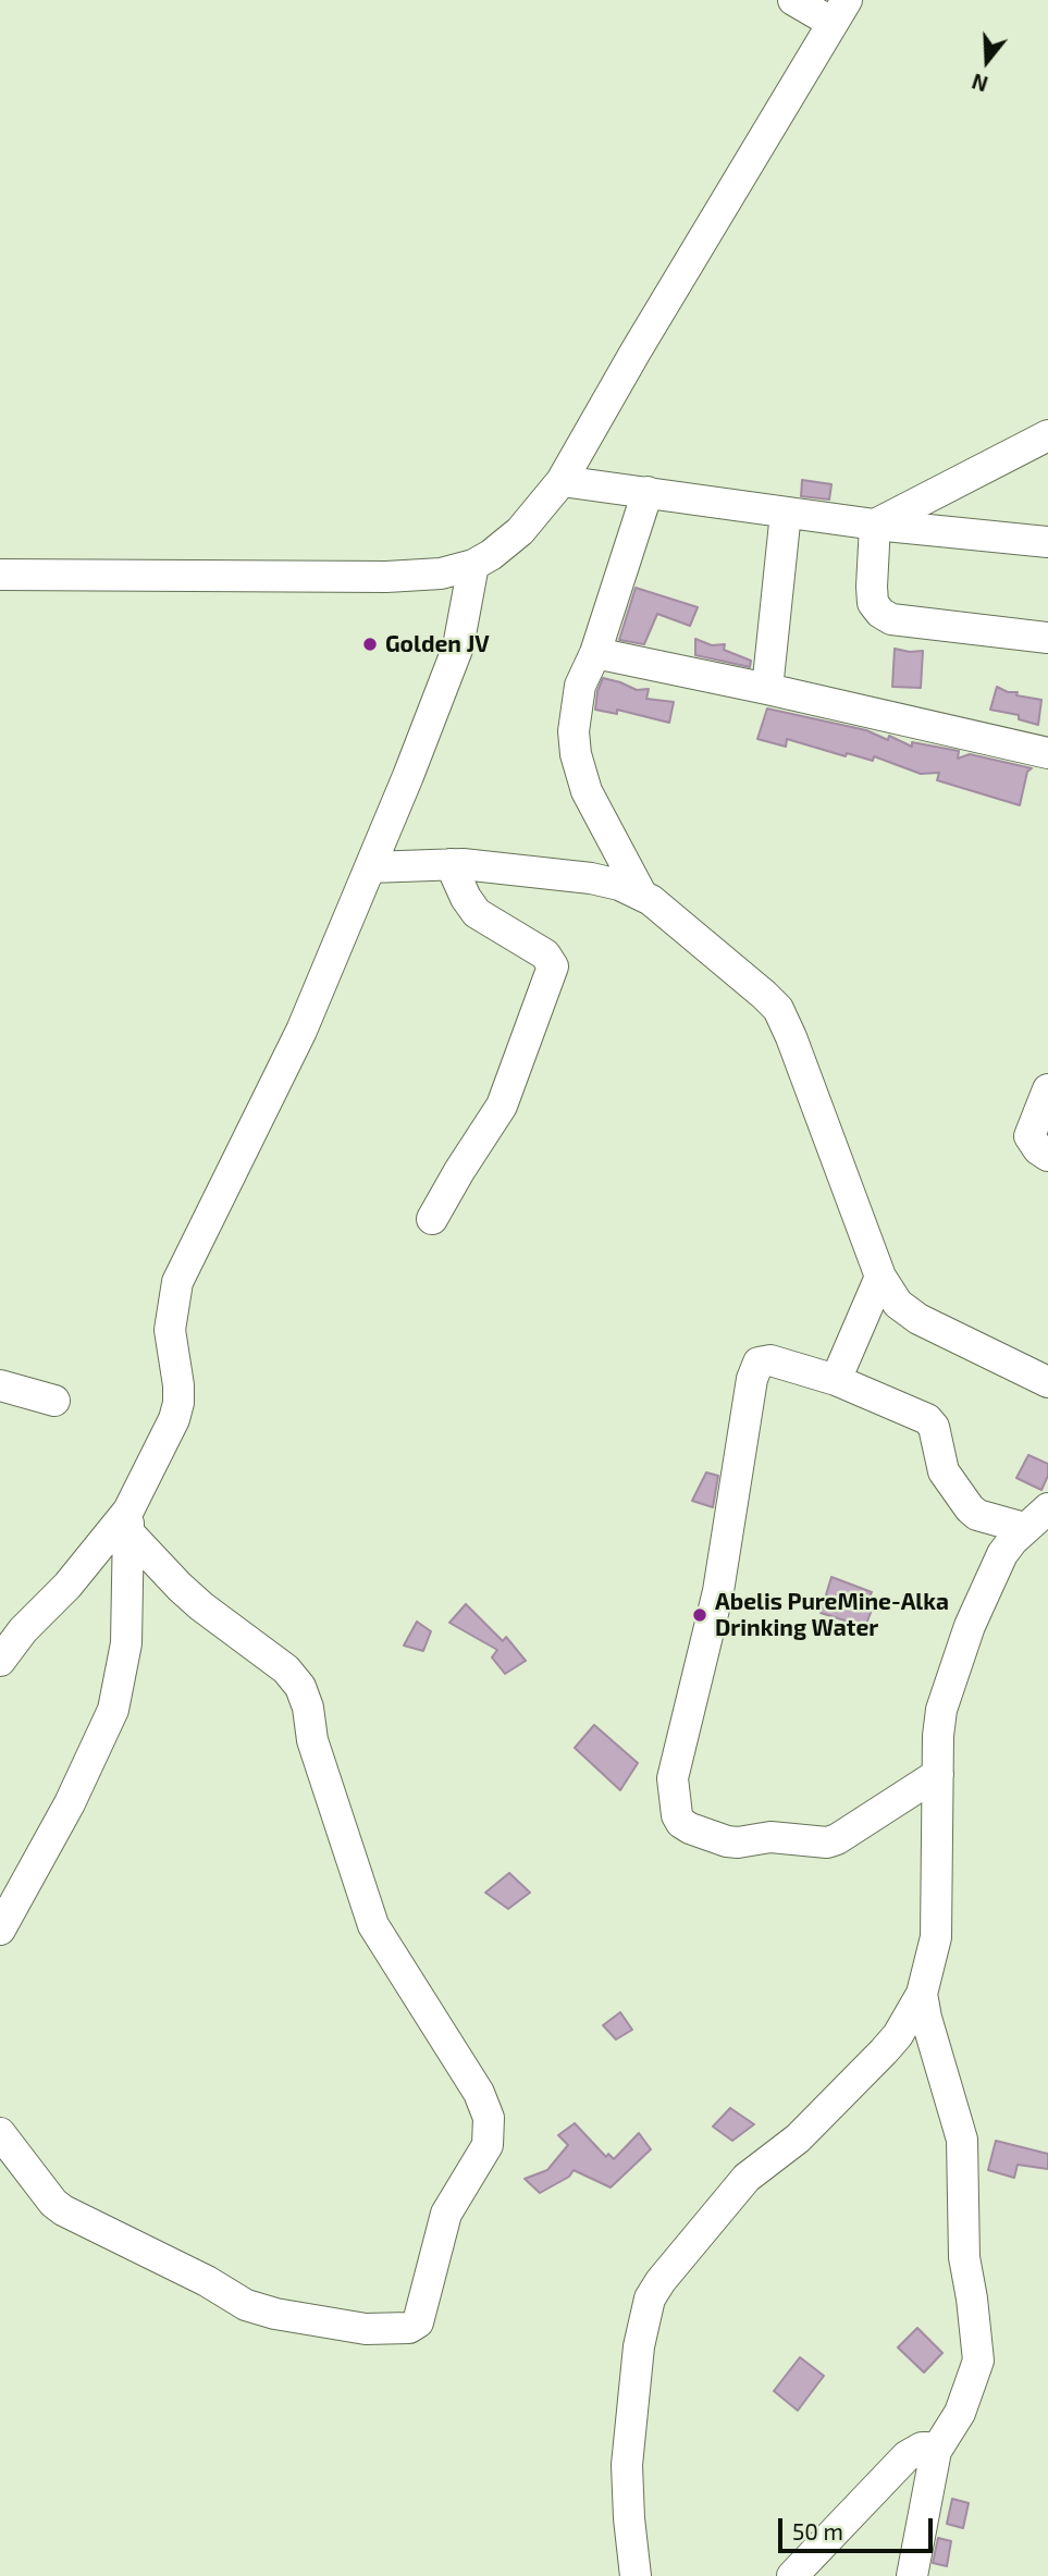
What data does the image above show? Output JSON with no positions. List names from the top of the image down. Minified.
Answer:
{"places":["Golden JV","Abelis PureMine-Alka Drinking Water"],"scale_bar":"50 m","north":"bottom"}
